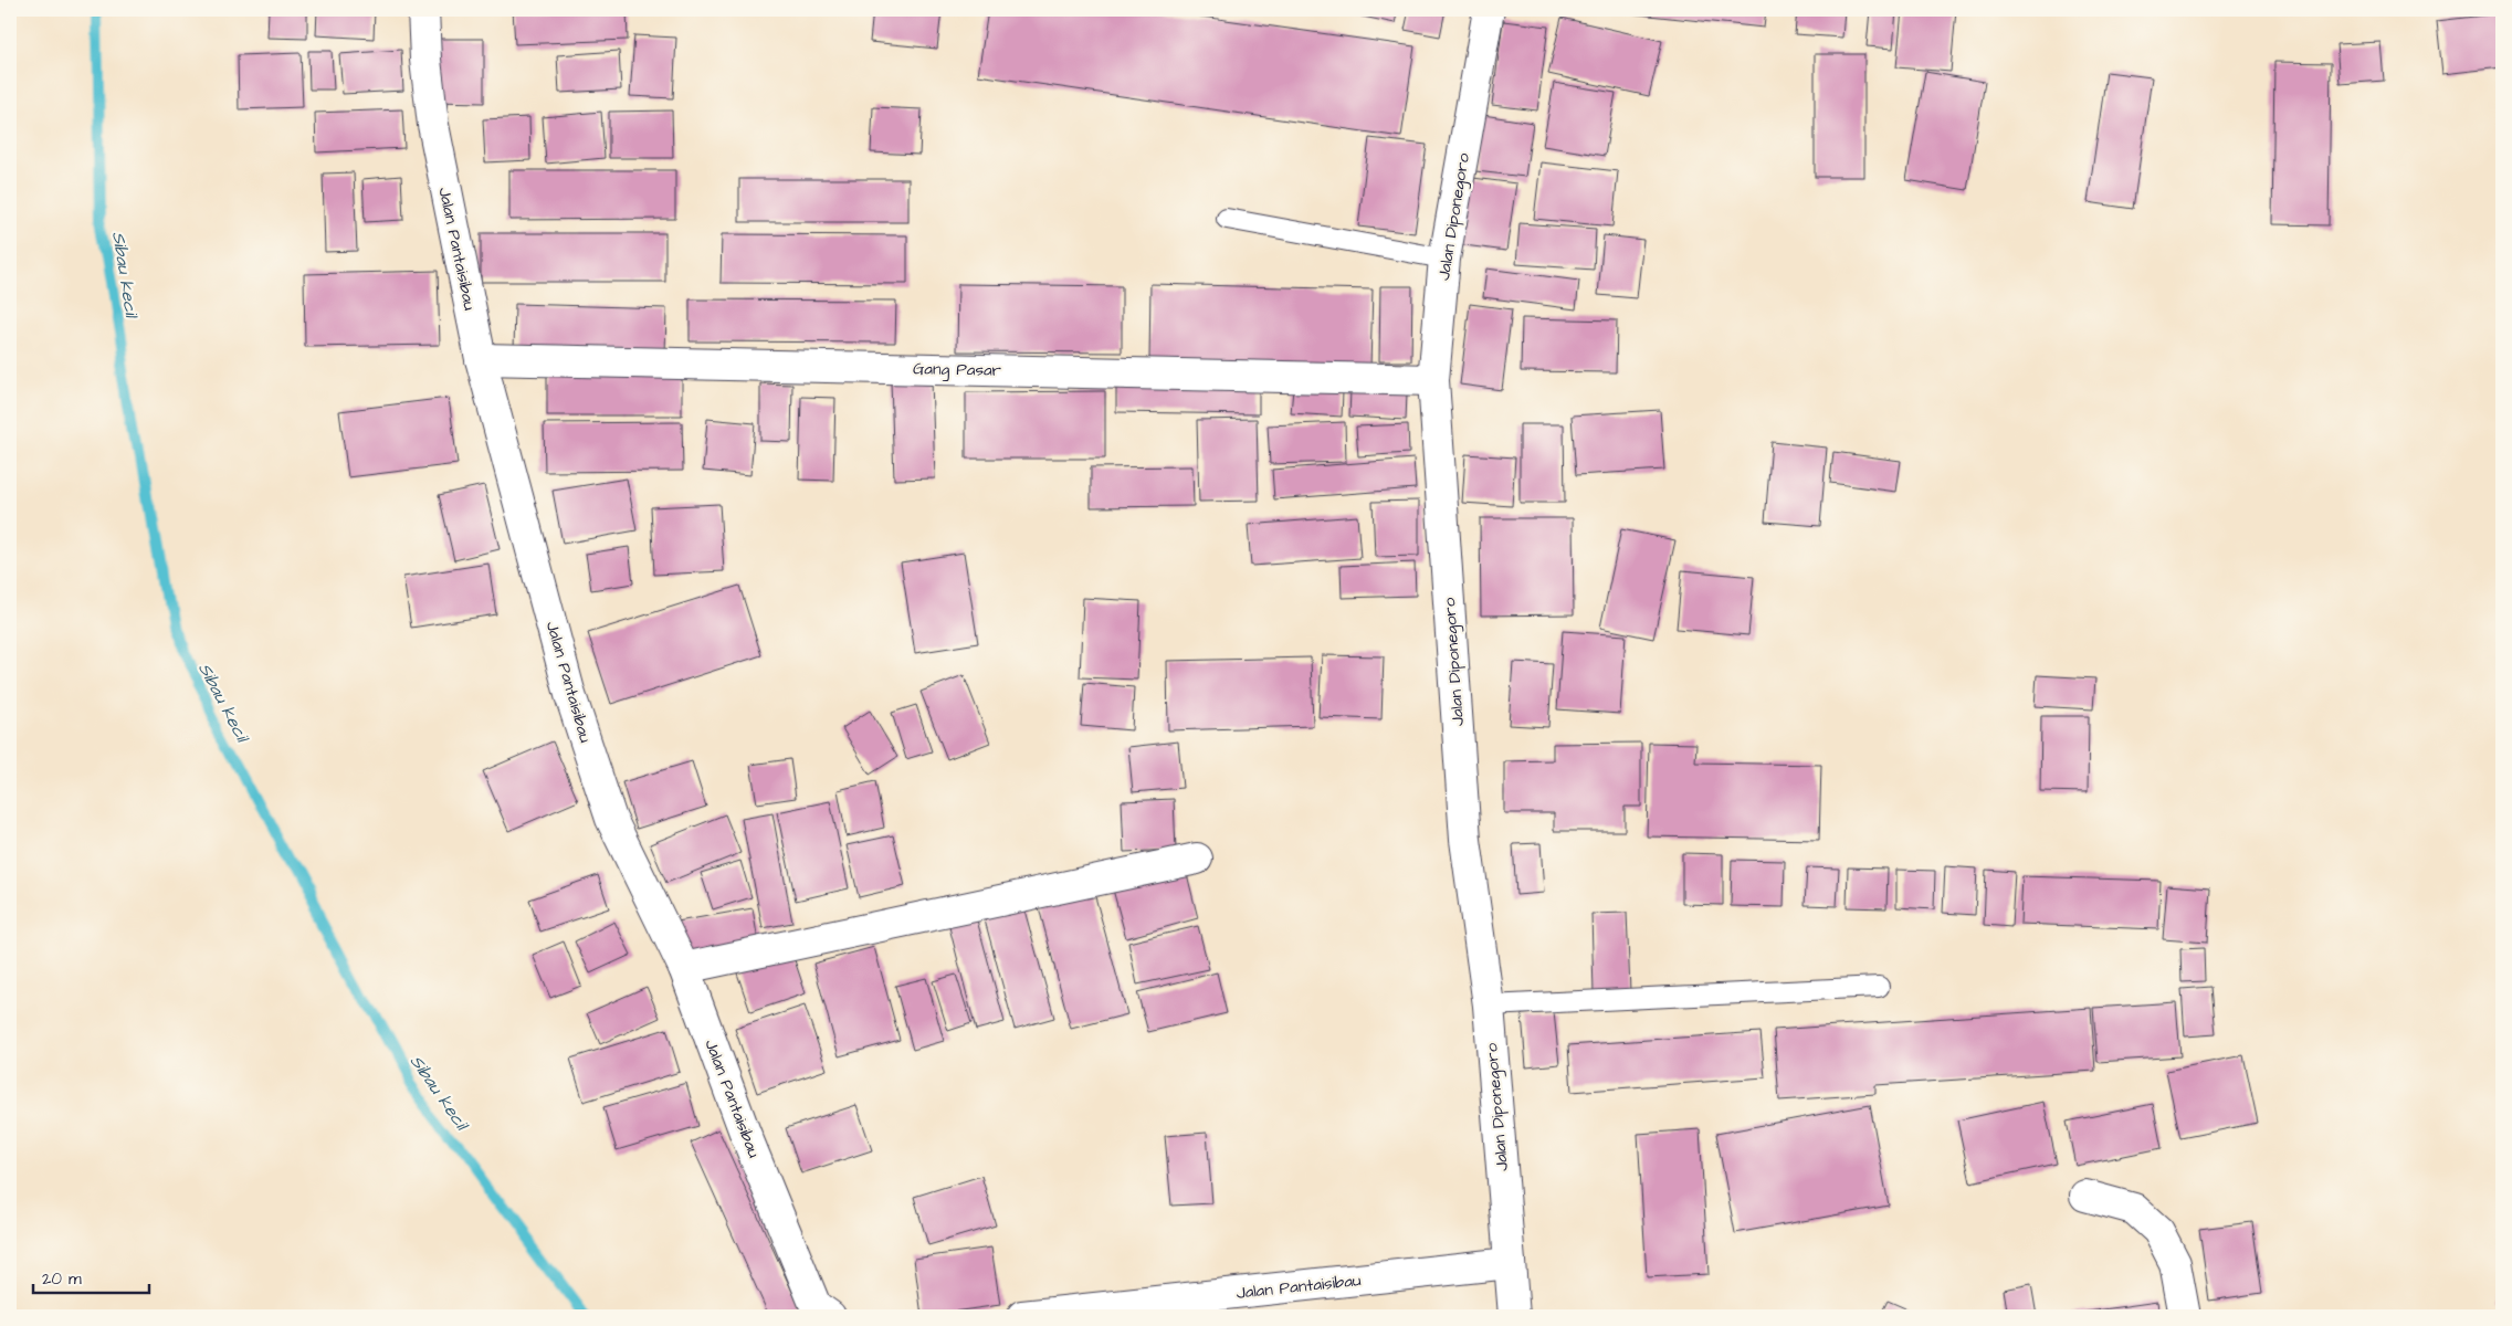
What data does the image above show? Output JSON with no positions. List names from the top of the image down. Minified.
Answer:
{"streets":{"street":["Jalan Diponegoro","Jalan Pantaisibau","Gang Pasar"]},"crossings":[["Jalan Diponegoro","Jalan Pantaisibau"],["Jalan Diponegoro","Gang Pasar"],["Jalan Pantaisibau","Gang Pasar"]],"water":["Sibau kecil"],"scale_bar":"20 m"}
